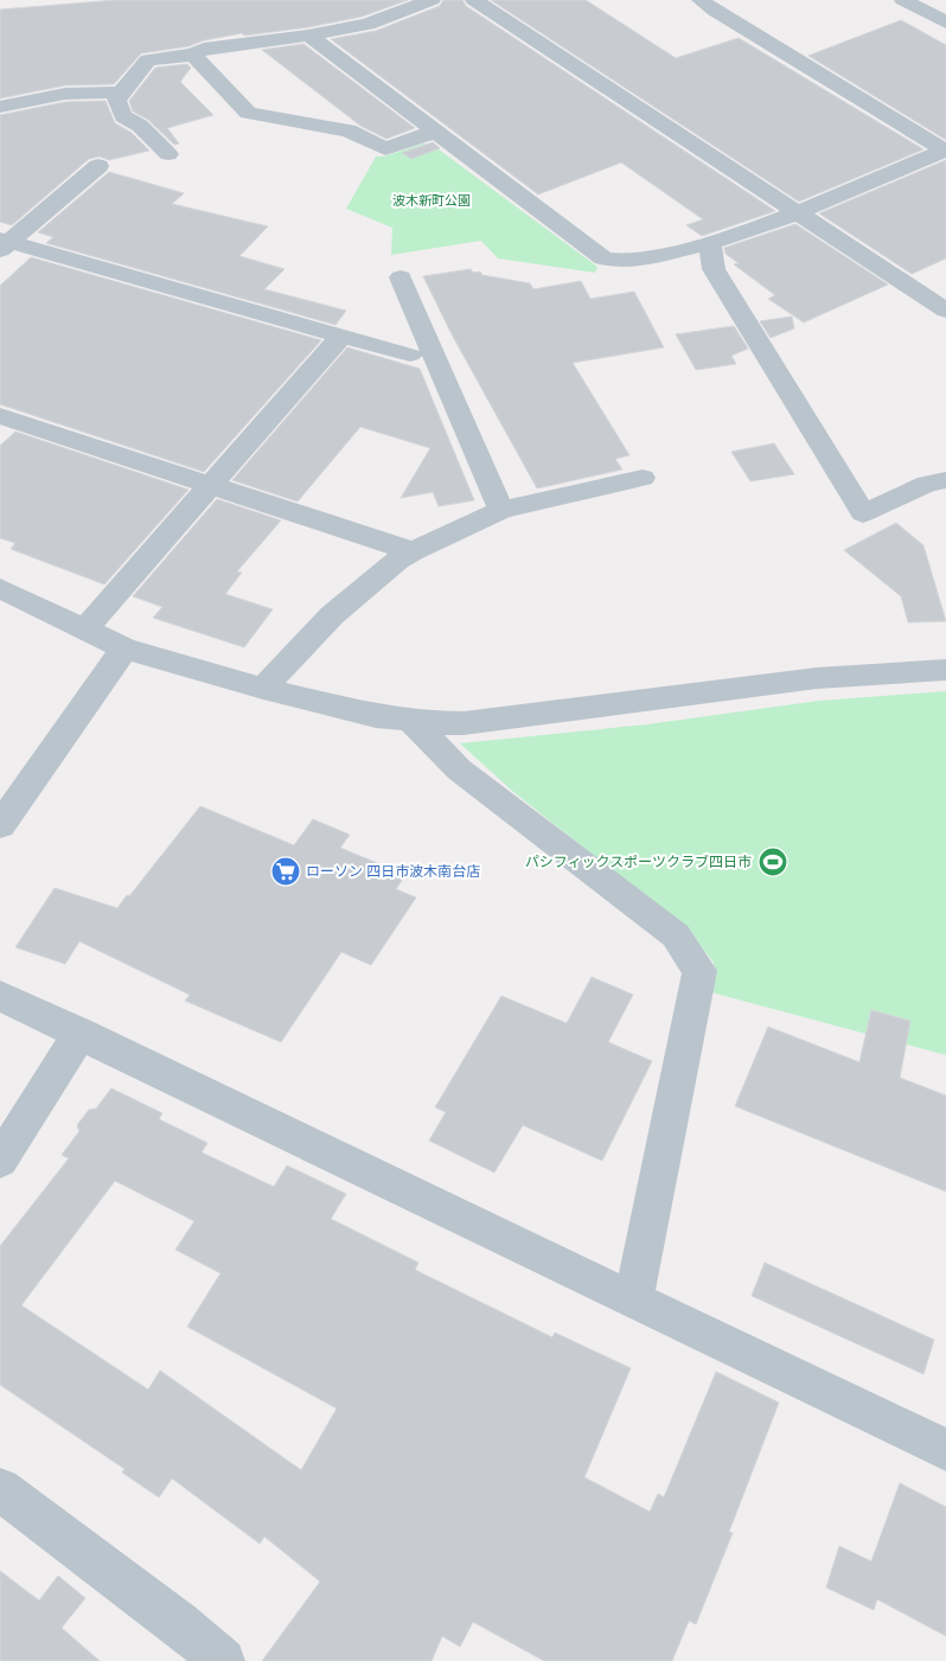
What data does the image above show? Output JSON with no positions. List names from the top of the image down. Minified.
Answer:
{"parks":["波木新町公園"],"places":{"sports":["パシフィックスポーツクラブ四日市"],"supermarket":["ローソン 四日市波木南台店"]}}
